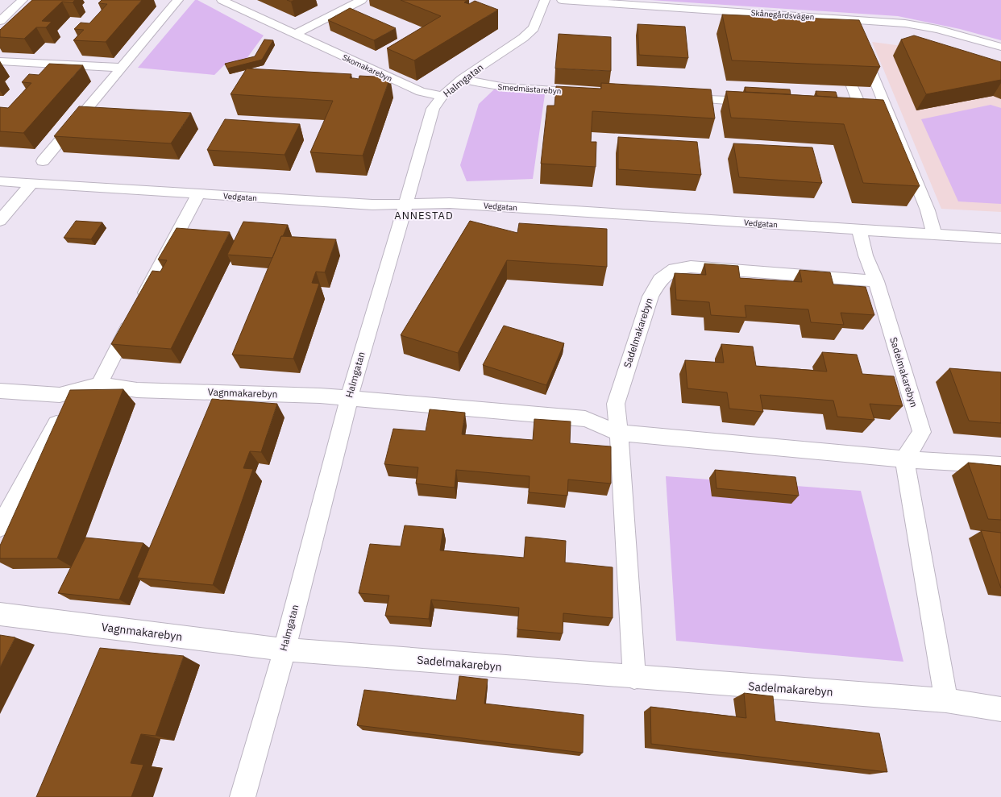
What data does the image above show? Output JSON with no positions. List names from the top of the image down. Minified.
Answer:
{"streets":{"street":["Skånegårdsvägen","Skomakarebyn","Halmgatan","Smedmästarebyn","Vedgatan","Sadelmakarebyn","Vagnmakarebyn"]},"crossings":[["Skomakarebyn","Halmgatan"],["Halmgatan","Smedmästarebyn"],["Halmgatan","Vedgatan"],["Halmgatan","Sadelmakarebyn"],["Halmgatan","Vagnmakarebyn"],["Vedgatan","Sadelmakarebyn"],["Sadelmakarebyn","Vagnmakarebyn"]],"districts":["ANNESTAD"]}
